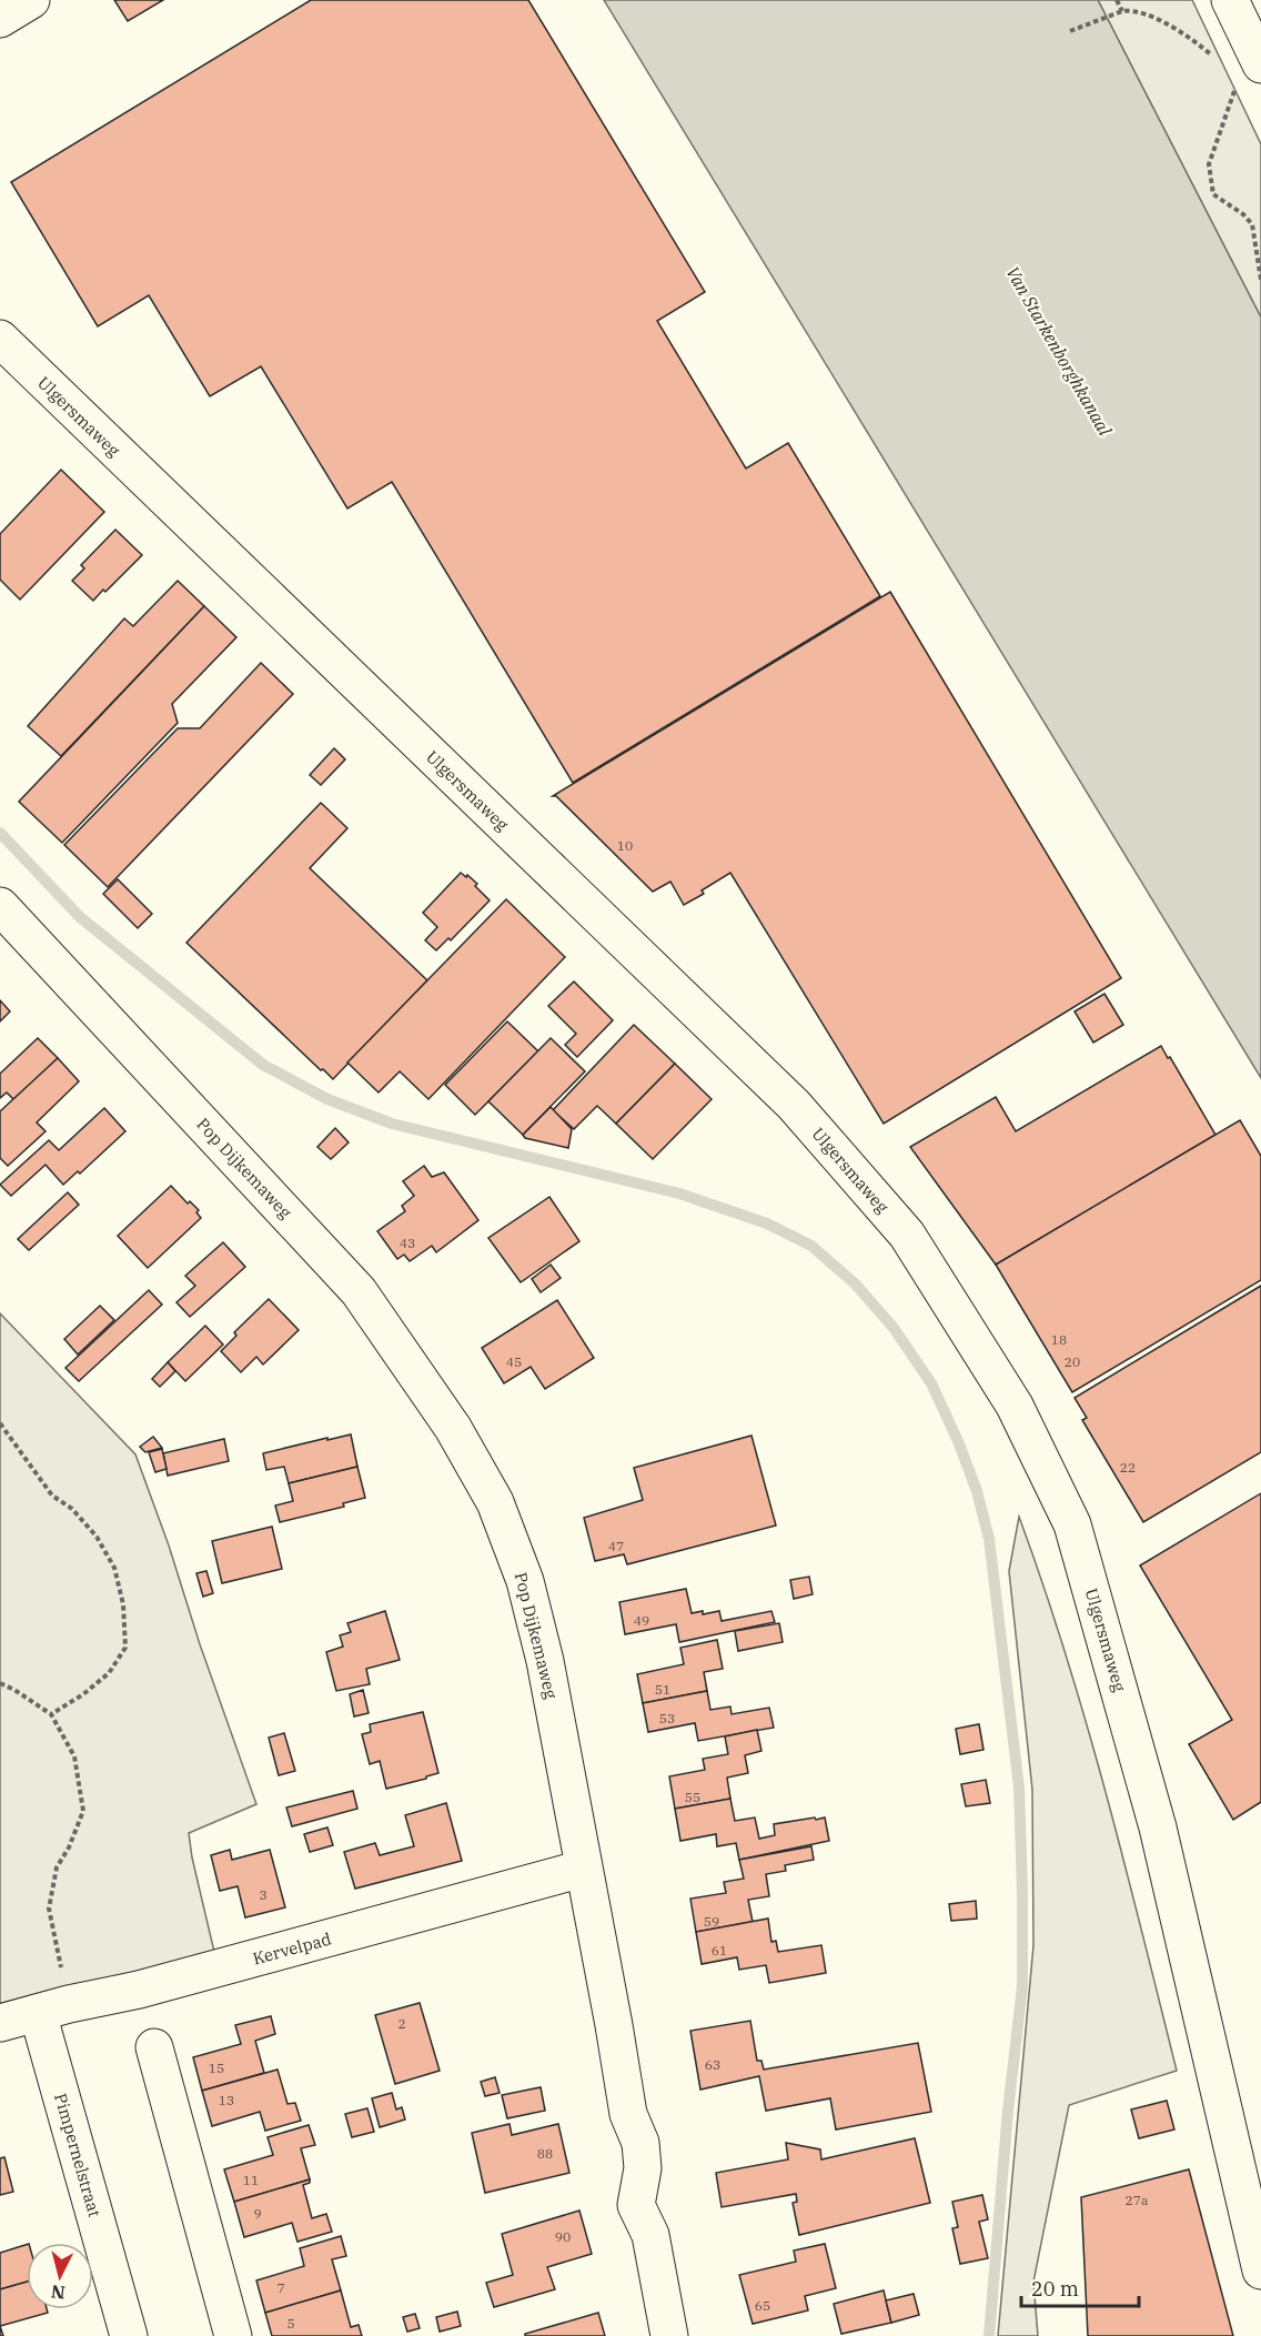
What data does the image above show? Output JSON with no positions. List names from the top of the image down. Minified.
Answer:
{"streets":{"street":["Ulgersmaweg","Pop Dijkemaweg","Kervelpad","Pimpernelstraat"]},"crossings":[["Pop Dijkemaweg","Kervelpad"],["Kervelpad","Pimpernelstraat"]],"water":["Van Starkenborghkanaal"],"house_numbers":["10","43","18","45","20","22","47","49","51","53","55","3","59","61","2","63","15","13","88","11","27a","9","90","7","65","5"],"scale_bar":"20 m","north":"bottom"}
